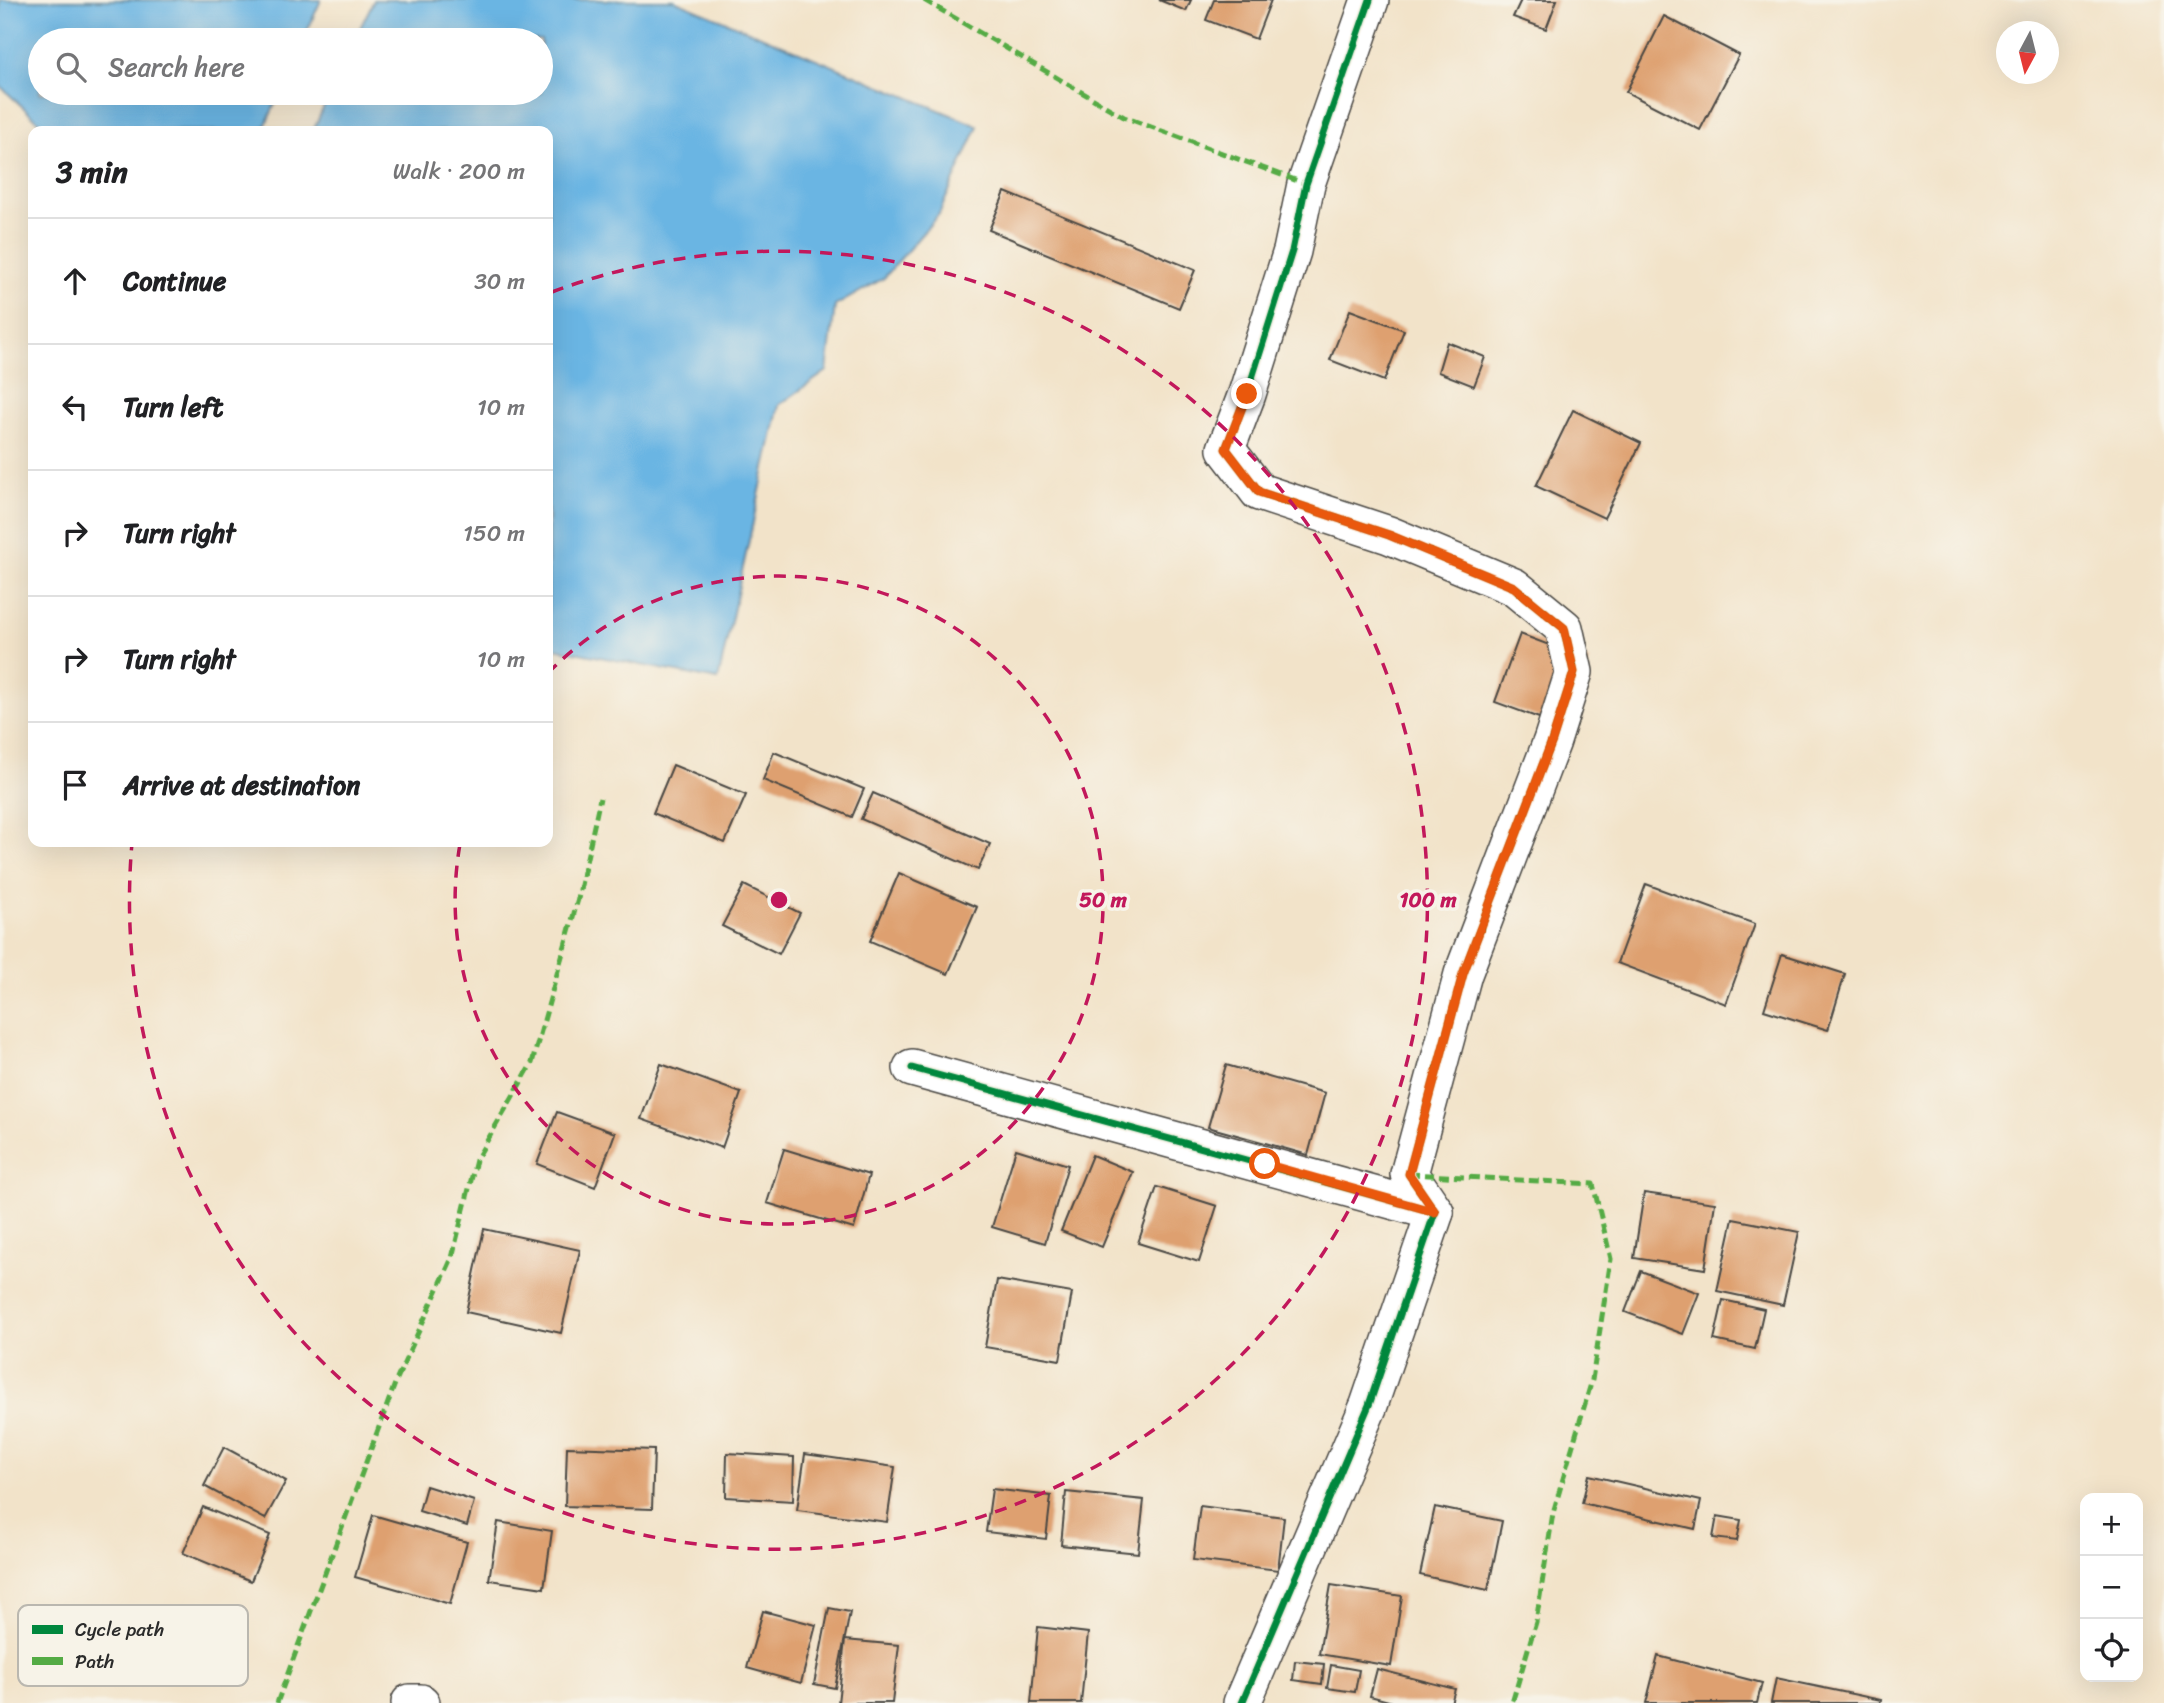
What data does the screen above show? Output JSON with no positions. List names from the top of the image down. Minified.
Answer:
{"legend":["Cycle path","Path"],"north":"bottom","page":{"search":"Search here","heading":["3 min","Walk · 200 m"],"list":[["Continue","30 m"],["Turn left","10 m"],["Turn right","150 m"],["Turn right","10 m"],"Arrive at destination"],"map_buttons":["+","−"]},"rings":["50 m","100 m"]}
